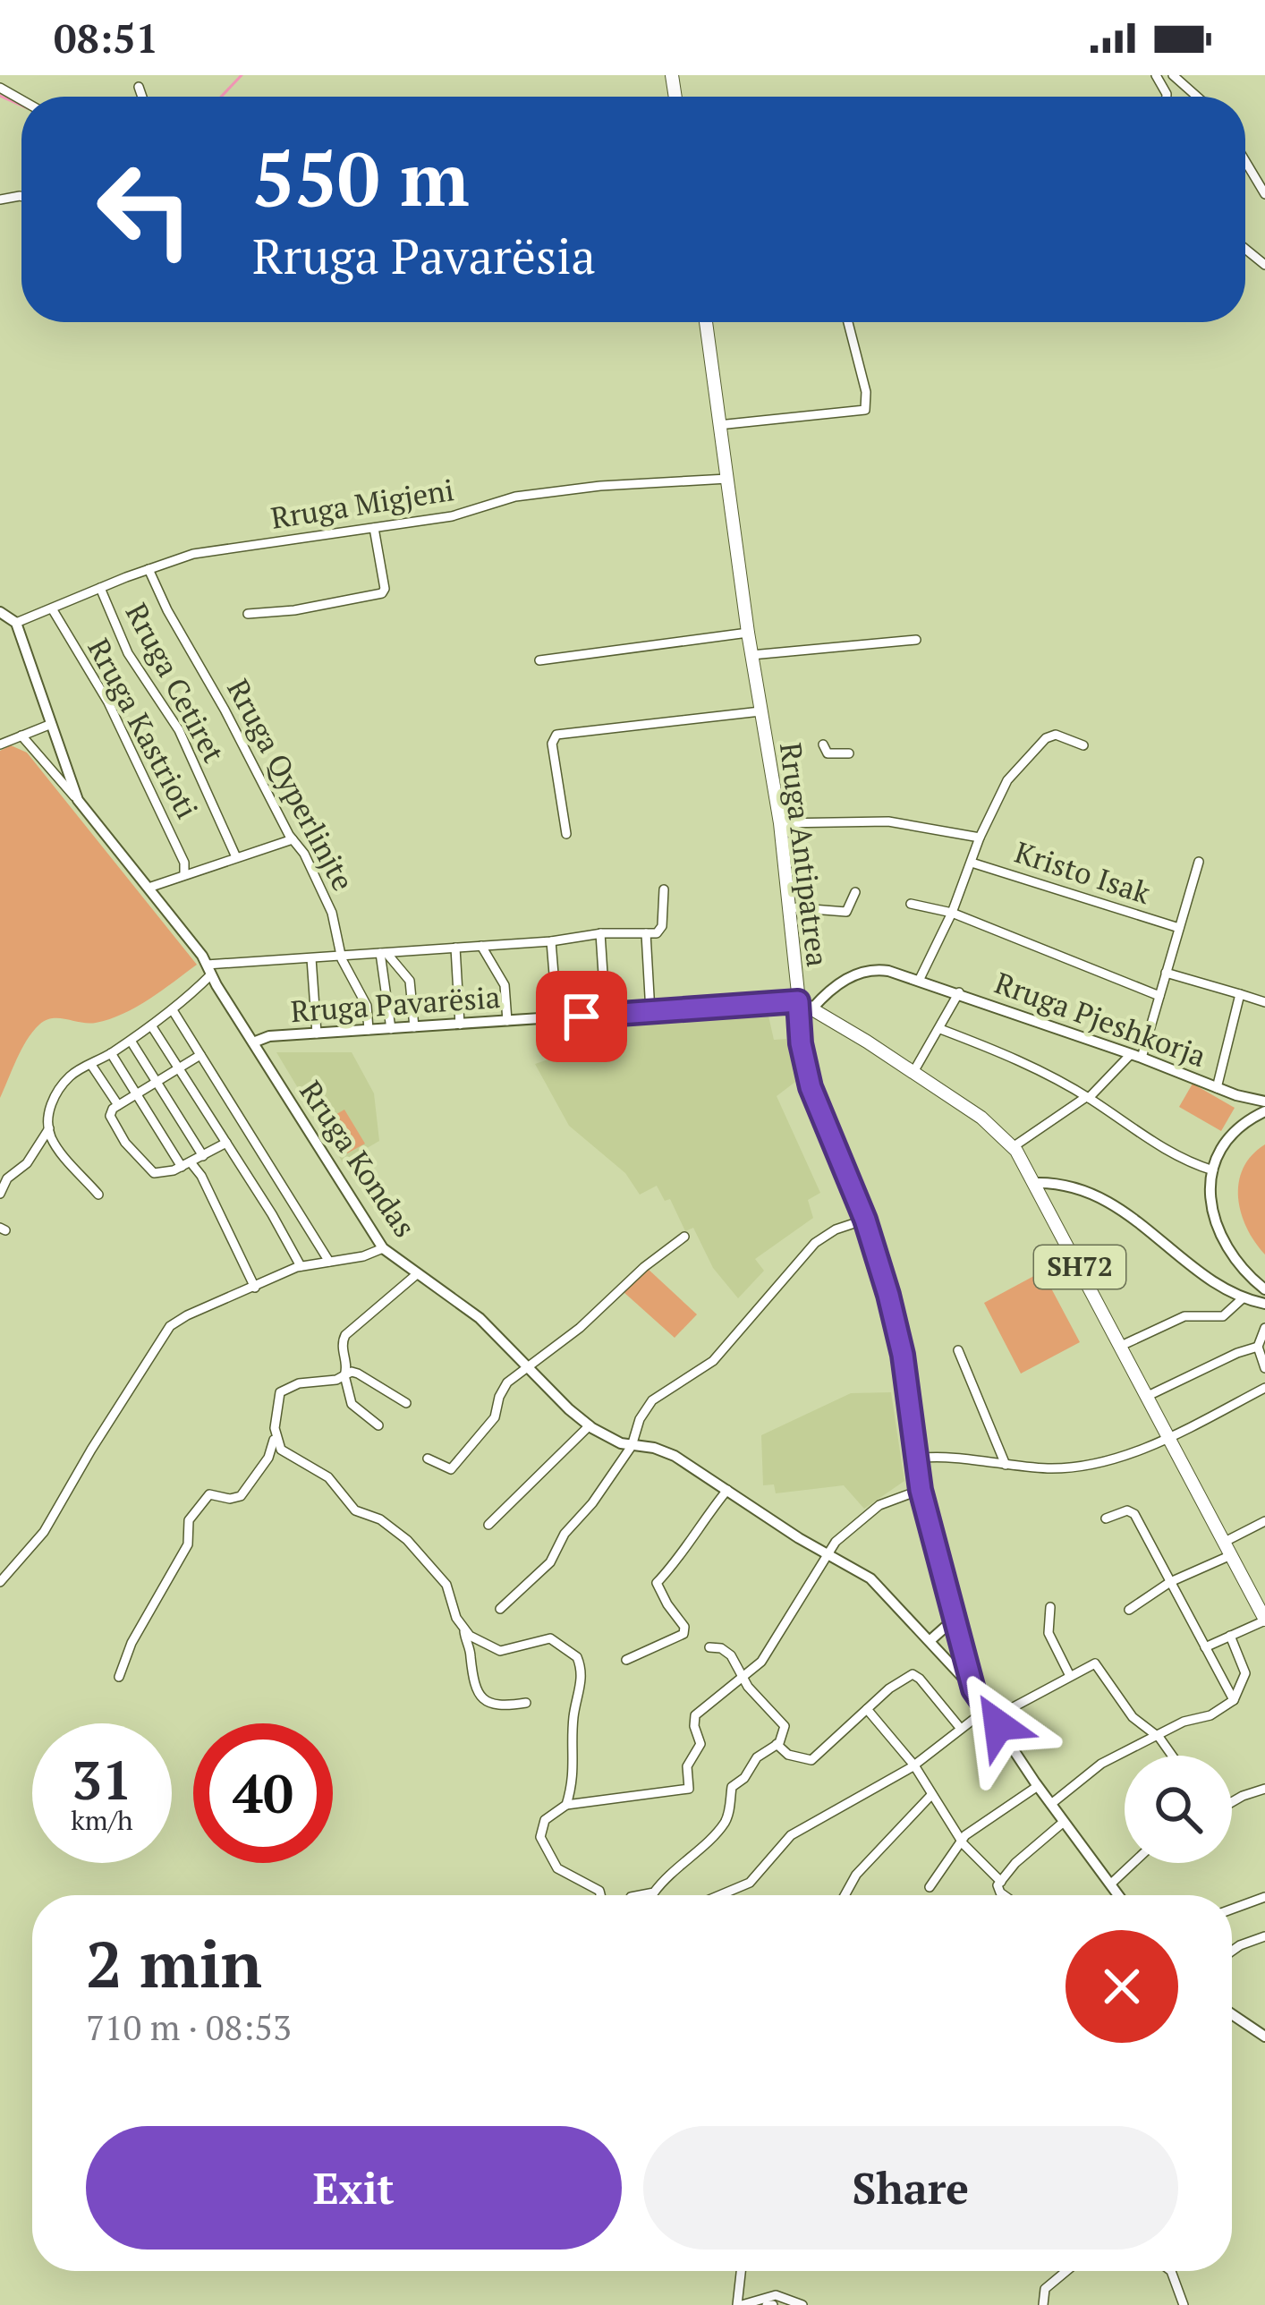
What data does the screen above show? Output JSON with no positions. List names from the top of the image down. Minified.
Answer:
{"streets":{"main road":["Rruga Antipatrea","SH72"],"street":["Rruga Migjeni","Rruga Cetiret","Rruga Kastrioti","Rruga Qyperlinjte","Kristo Isak","Rruga Pavarësia","Rruga Pjeshkorja","Rruga Kondas"]},"crossings":[["Rruga Migjeni","Rruga Cetiret"],["Rruga Migjeni","Rruga Kastrioti"],["Rruga Migjeni","Rruga Qyperlinjte"],["Rruga Migjeni","Rruga Antipatrea"],["Rruga Migjeni","Rruga Kondas"],["Rruga Qyperlinjte","Rruga Pavarësia"],["Rruga Antipatrea","Rruga Pavarësia"],["Rruga Antipatrea","Rruga Pjeshkorja"],["Rruga Pavarësia","Rruga Kondas"]],"page":{"status":"08:51","turn":["550 m","Rruga Pavarësia"],"speed":"31 km/h","limit":"40","heading":["2 min","710 m · 08:53"],"buttons":["Exit","Share"]}}
